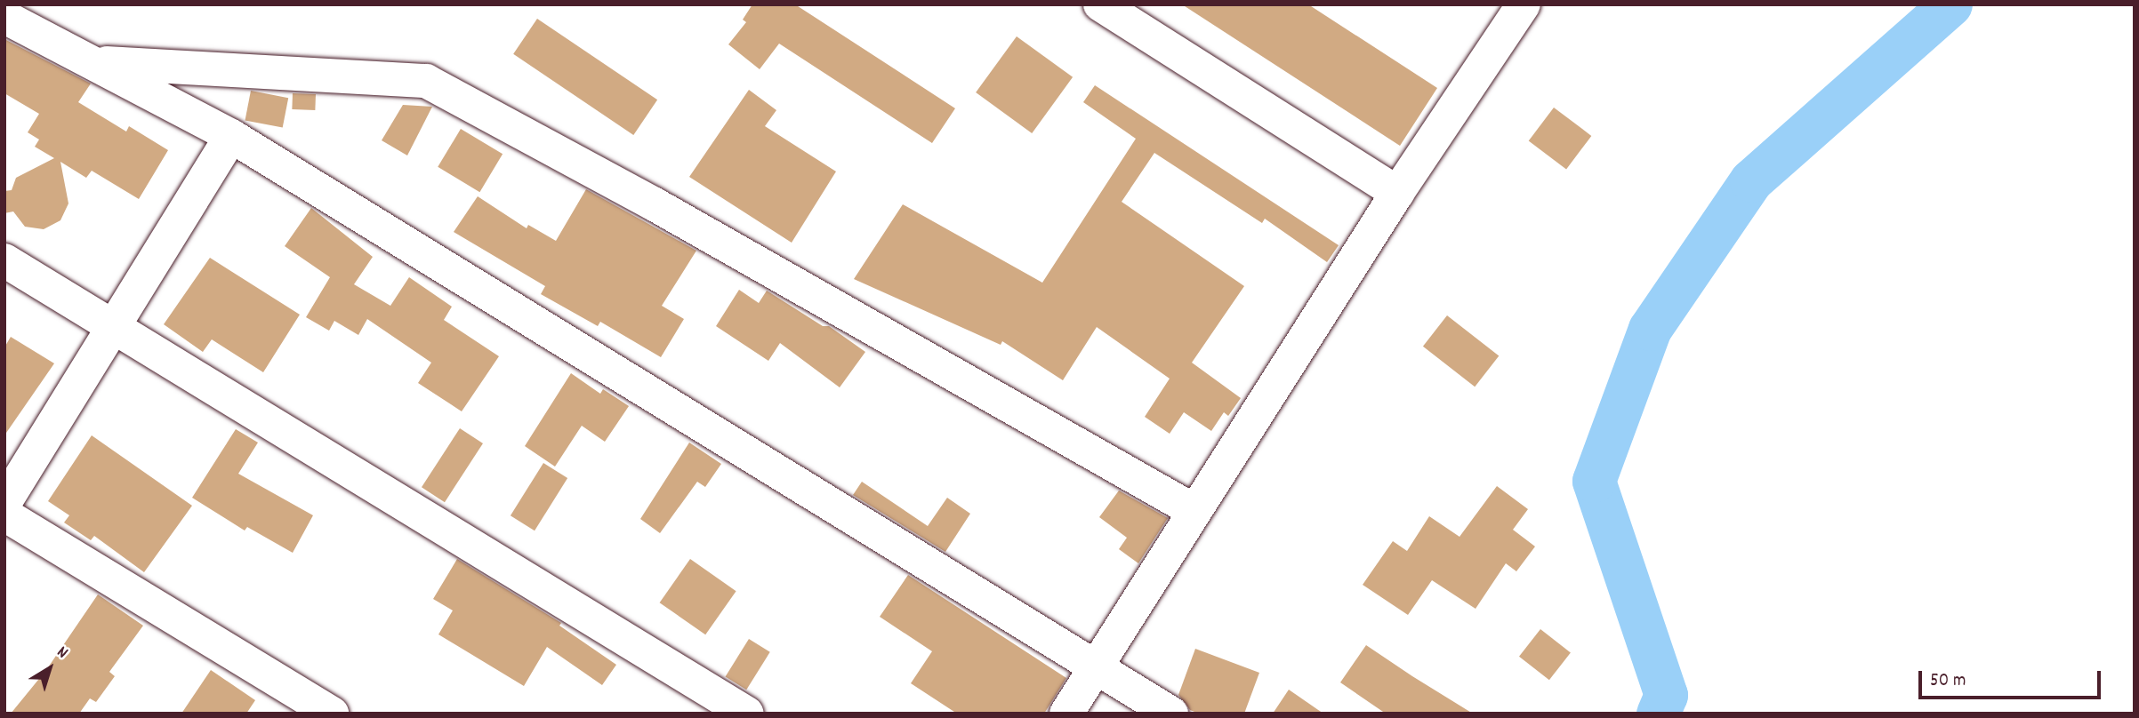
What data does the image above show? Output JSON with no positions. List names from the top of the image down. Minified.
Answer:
{"scale_bar":"50 m","north":"top right"}
